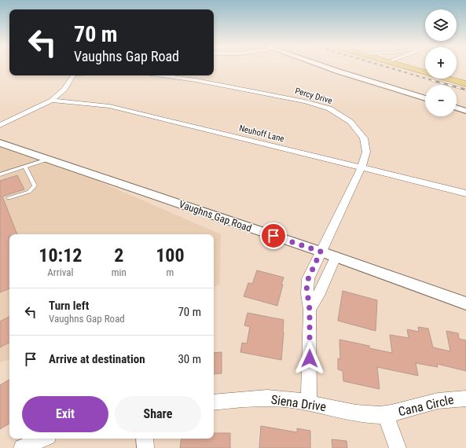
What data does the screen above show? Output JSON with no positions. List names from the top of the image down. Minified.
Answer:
{"streets":{"street":["Percy Drive","Neuhoff Lane","Vaughns Gap Road","Siena Drive","Cana Circle"]},"crossings":[["Percy Drive","Neuhoff Lane"],["Percy Drive","Vaughns Gap Road"],["Percy Drive","Siena Drive"],["Siena Drive","Cana Circle"]],"page":{"map_buttons":["+","−"],"turn":["70 m","Vaughns Gap Road"],"eta":["10:12","Arrival","2","min","100","m"],"list":[{"name":"Turn left","note":"Vaughns Gap Road","value":"70 m"},{"name":"Arrive at destination","value":"30 m"}],"buttons":["Exit","Share"]}}
